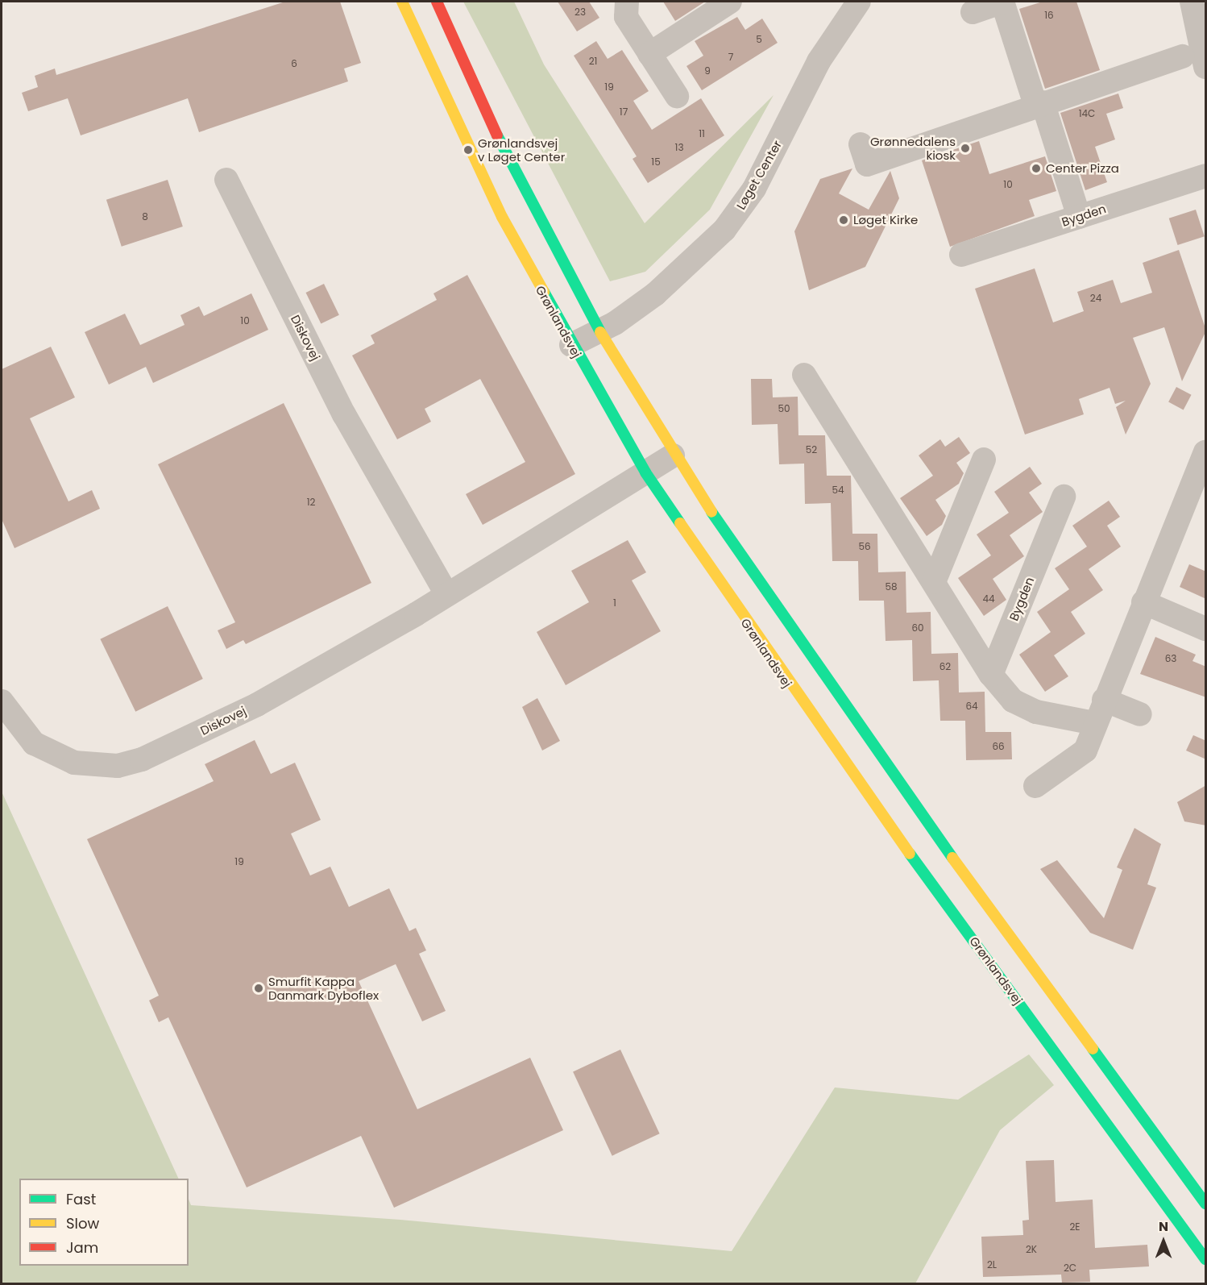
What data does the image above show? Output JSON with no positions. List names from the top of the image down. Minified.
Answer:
{"streets":{"street":["Løget Center","Bygden","Grønlandsvej","Diskovej"]},"crossings":[["Løget Center","Grønlandsvej"],["Grønlandsvej","Diskovej"]],"places":["Grønnedalens kiosk","Grønlandsvej v Løget Center","Center Pizza","Løget Kirke","Smurfit Kappa Danmark Dyboflex"],"house_numbers":["23","16","5","7","21","6","9","19","17","14C","11","13","15","10","8","24","10","50","52","54","12","56","58","44","1","60","63","62","64","66","19","2E","2K","2L","2C"],"legend":["Fast","Slow","Jam"],"north":"top"}
